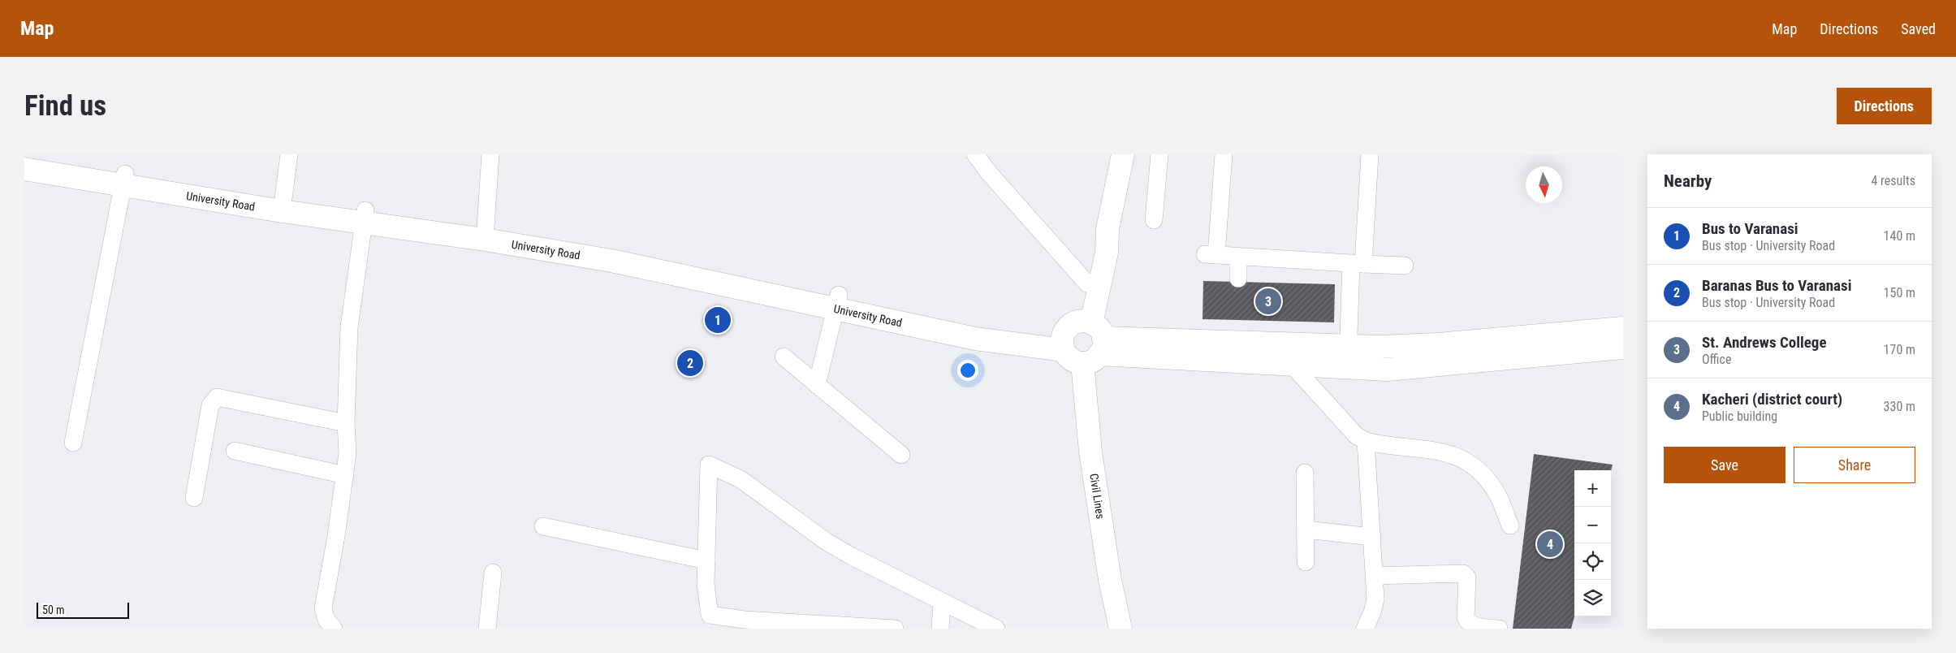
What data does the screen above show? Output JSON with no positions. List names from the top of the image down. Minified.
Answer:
{"streets":{"main road":["University Road","Civil Lines"]},"crossings":[["University Road","Civil Lines"]],"scale_bar":"50 m","north":"bottom","page":{"header":"Map","nav":["Map","Directions","Saved"],"buttons":["Directions",["Save","Share"]],"title":"Find us","heading":["Nearby","4 results"],"list":[{"mark":"1","name":"Bus to Varanasi","note":"Bus stop · University Road","value":"140 m"},{"mark":"2","name":"Baranas Bus to Varanasi","note":"Bus stop · University Road","value":"150 m"},{"mark":"3","name":"St. Andrews College","note":"Office","value":"170 m"},{"mark":"4","name":"Kacheri (district court)","note":"Public building","value":"330 m"}],"pins":["3","1","2","4"],"map_buttons":["+","−"],"scale":"50 m"}}
